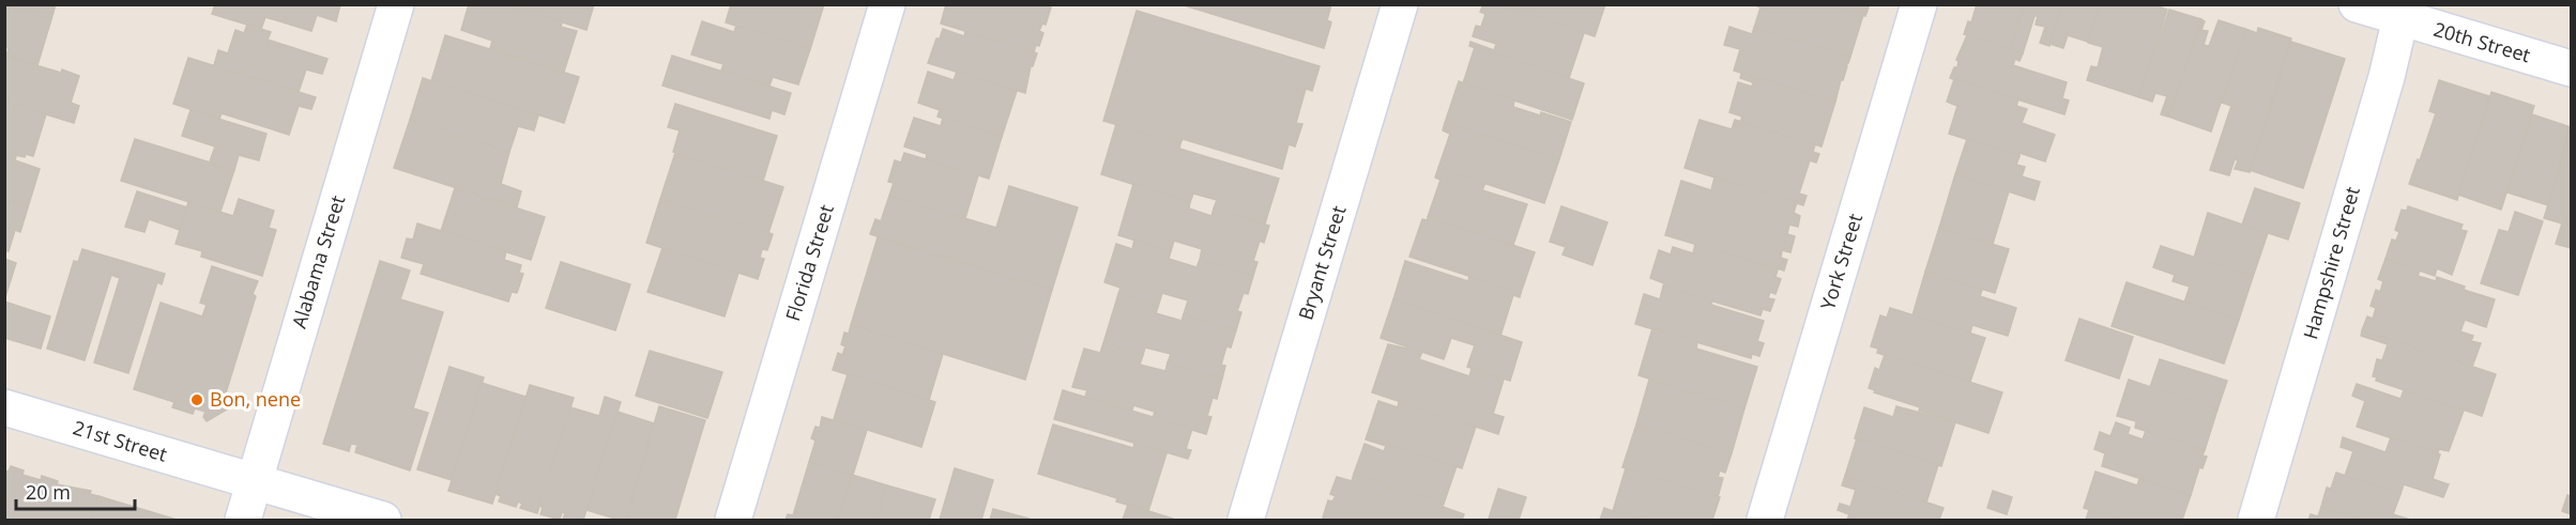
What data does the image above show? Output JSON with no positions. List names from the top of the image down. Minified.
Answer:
{"streets":{"street":["20th Street","Alabama Street","York Street","Florida Street","Bryant Street","Hampshire Street","21st Street"]},"crossings":[["20th Street","Hampshire Street"],["Alabama Street","21st Street"]],"places":["Bon, nene"],"scale_bar":"20 m"}
